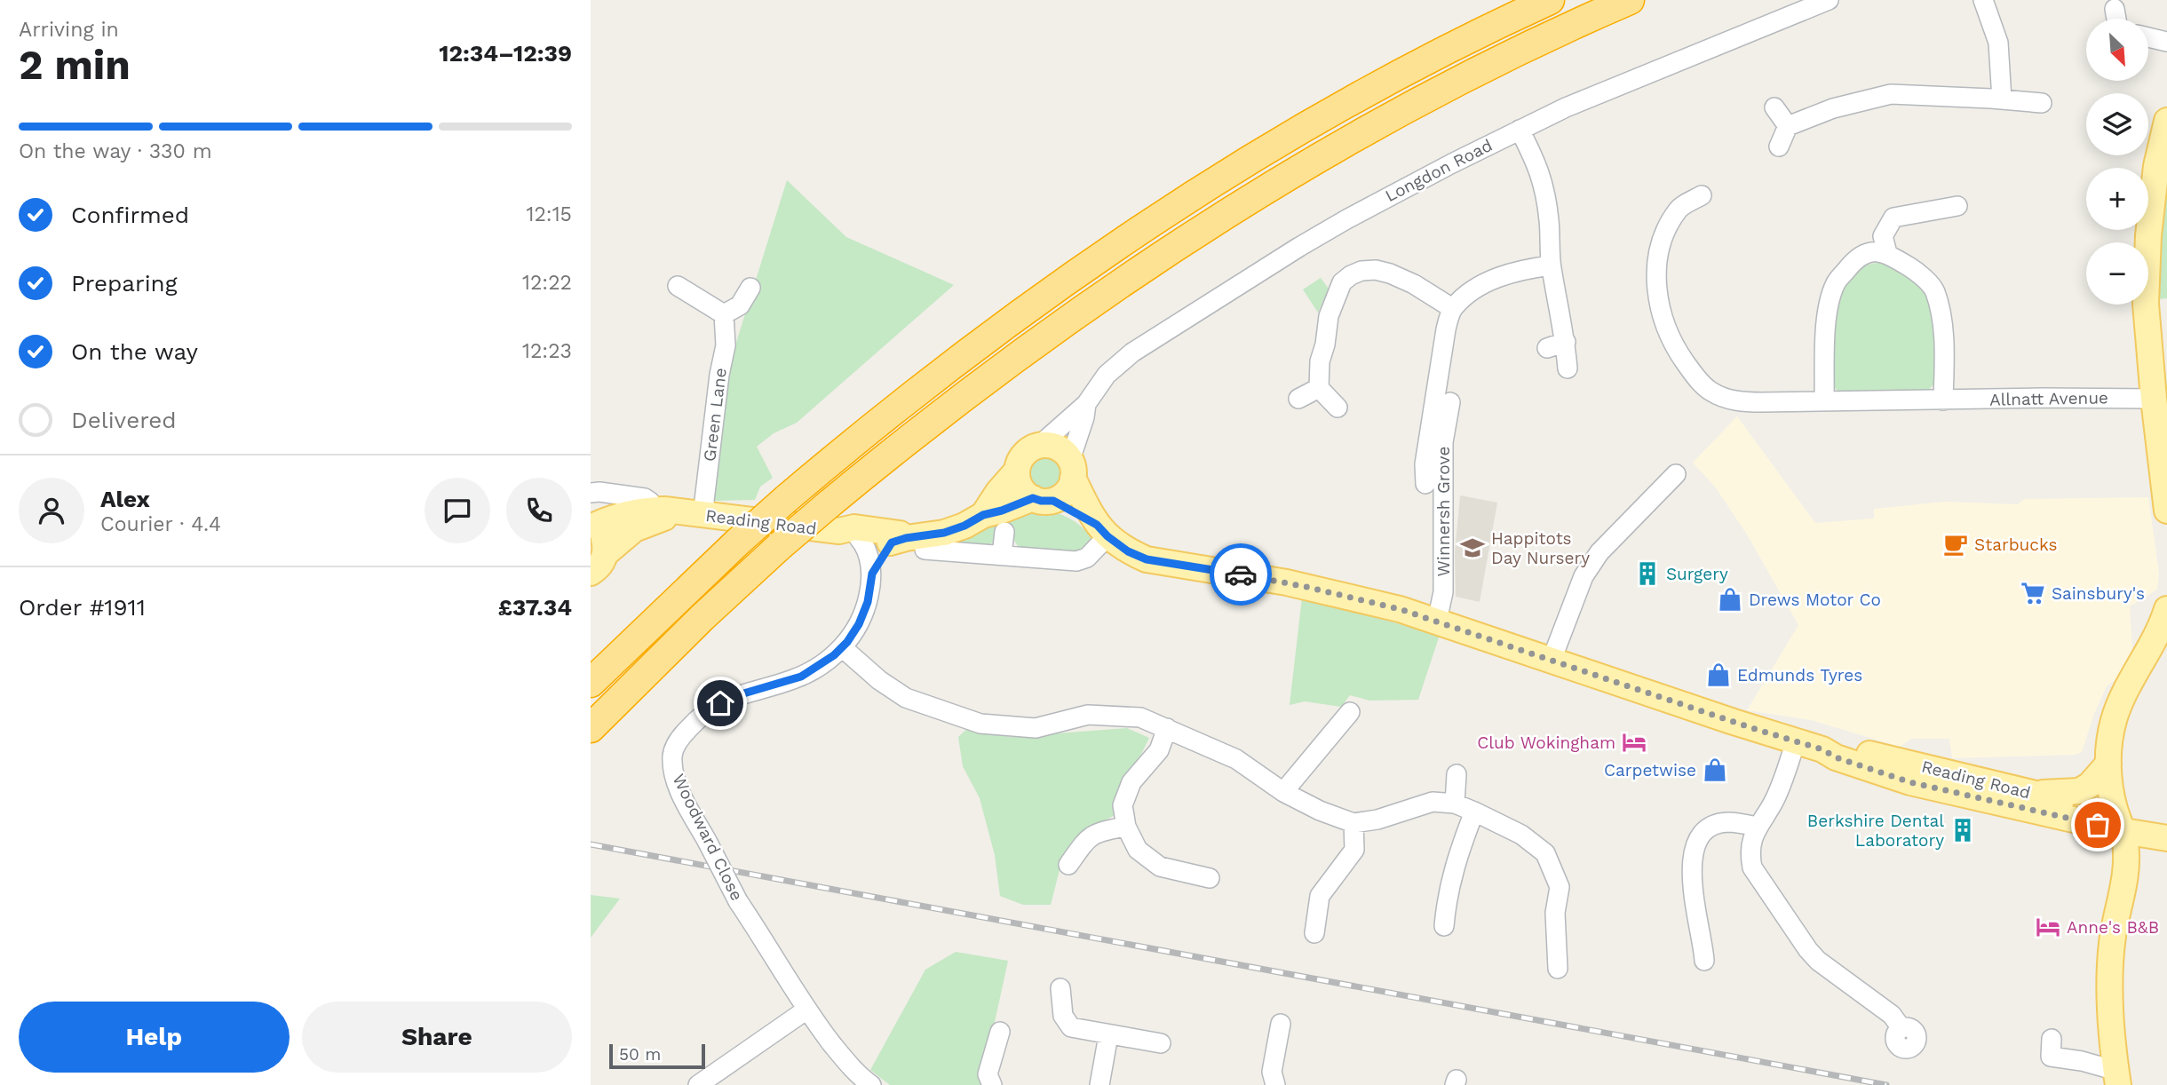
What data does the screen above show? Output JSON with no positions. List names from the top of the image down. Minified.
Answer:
{"streets":{"main road":["Reading Road"],"street":["Longdon Road","Allnatt Avenue","Green Lane","Winnersh Grove","Woodward Close"]},"crossings":[["Longdon Road","Reading Road"],["Green Lane","Reading Road"],["Winnersh Grove","Reading Road"],["Reading Road","Woodward Close"]],"places":{"cafe":["Starbucks"],"school or university":["Happitots Day Nursery"],"building":["Surgery","Berkshire Dental Laboratory"],"supermarket":["Sainsbury's"],"shop":["Drews Motor Co","Edmunds Tyres","Carpetwise"],"hotel":["Club Wokingham","Anne's B&B"]},"scale_bar":"50 m","north":"bottom right","page":{"heading":["2 min","Arriving in","12:34–12:39"],"panel":["Alex","Courier · 4.4","Order #1911","£37.34"],"map_buttons":["+","−"],"bar":"On the way · 330 m","list":[["Confirmed","12:15"],["Preparing","12:22"],["On the way","12:23"],"Delivered"],"buttons":["Help","Share"],"scale":"50 m"}}
